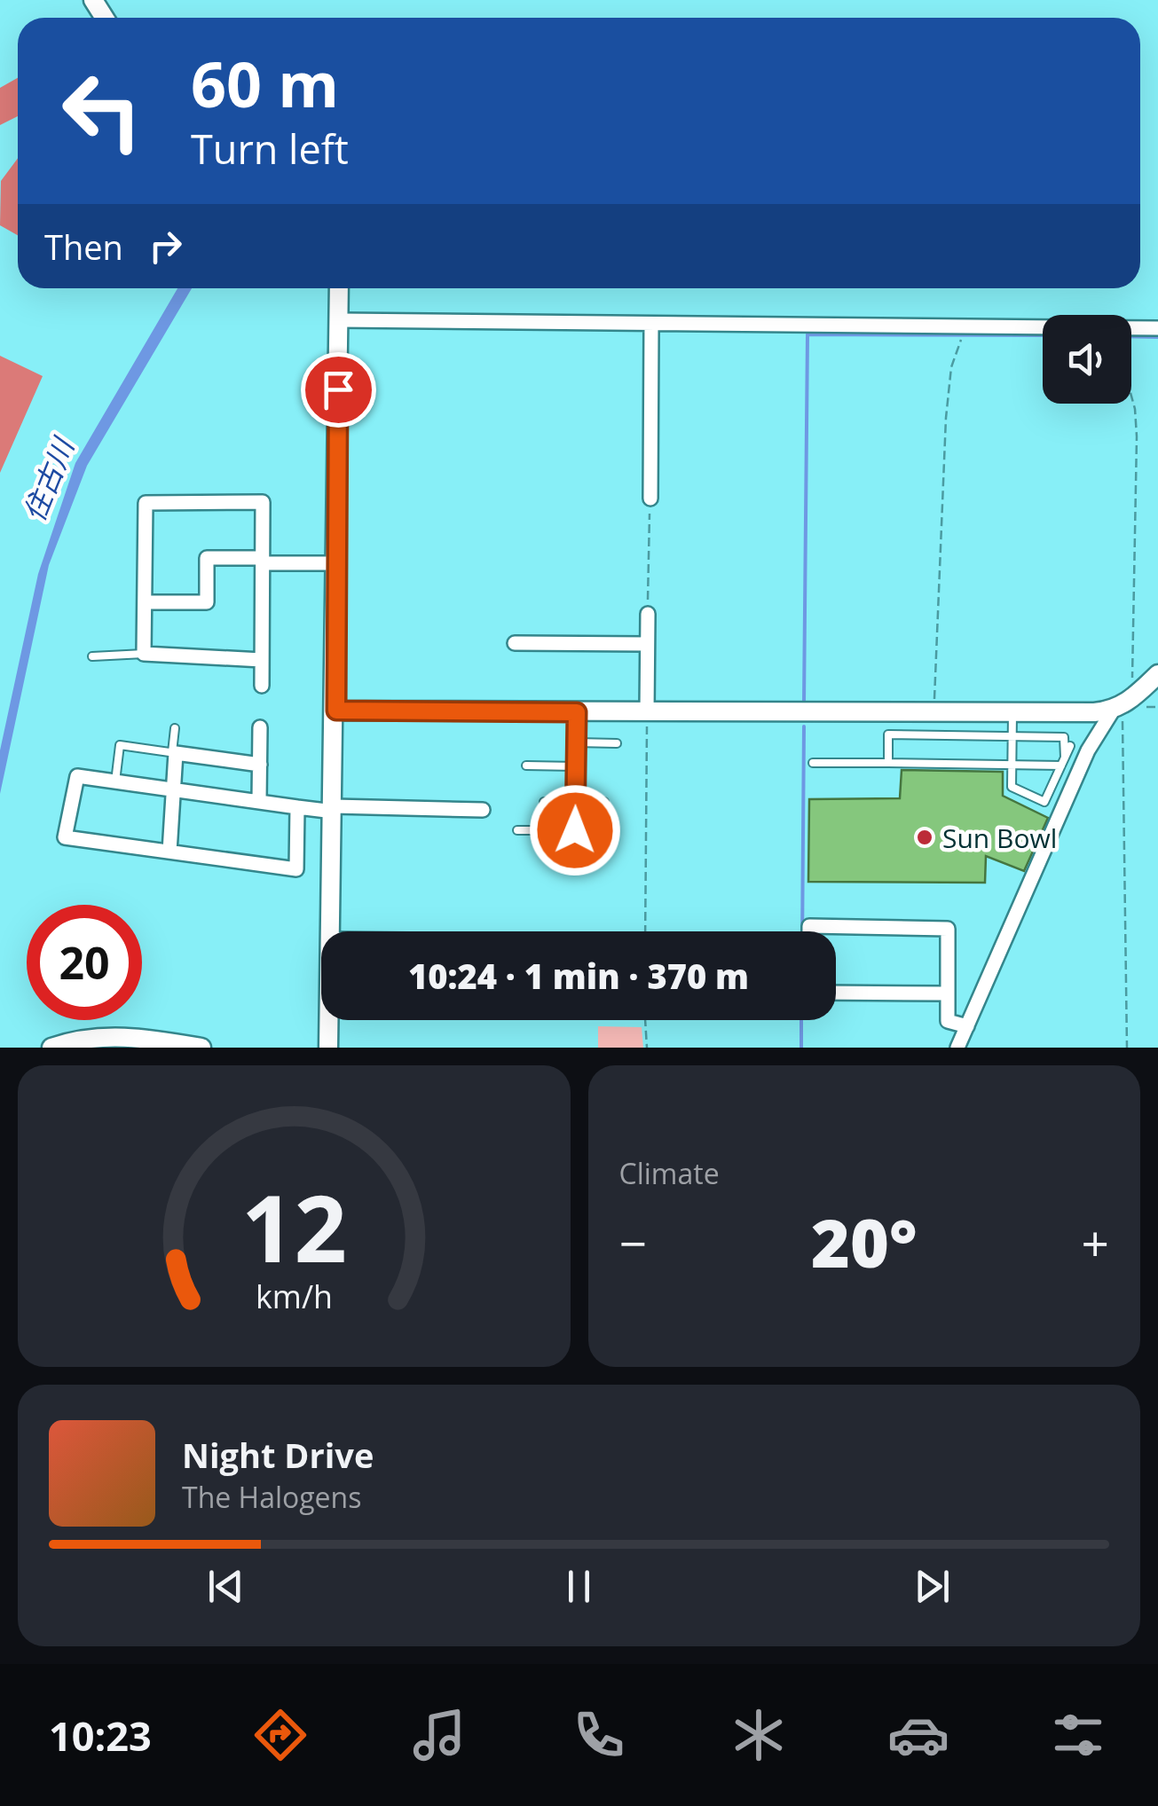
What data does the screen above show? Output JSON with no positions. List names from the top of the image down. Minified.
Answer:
{"water":["住古川"],"places":["Sun Bowl"],"page":{"turn":["60 m","Turn left"],"then":"Then","limit":"20","trip":"10:24 · 1 min · 370 m","tile":"Climate","heat":["−","20°","+"],"song":["Night Drive","The Halogens"],"tabs":"10:23","gauge":["12","km/h"]}}
